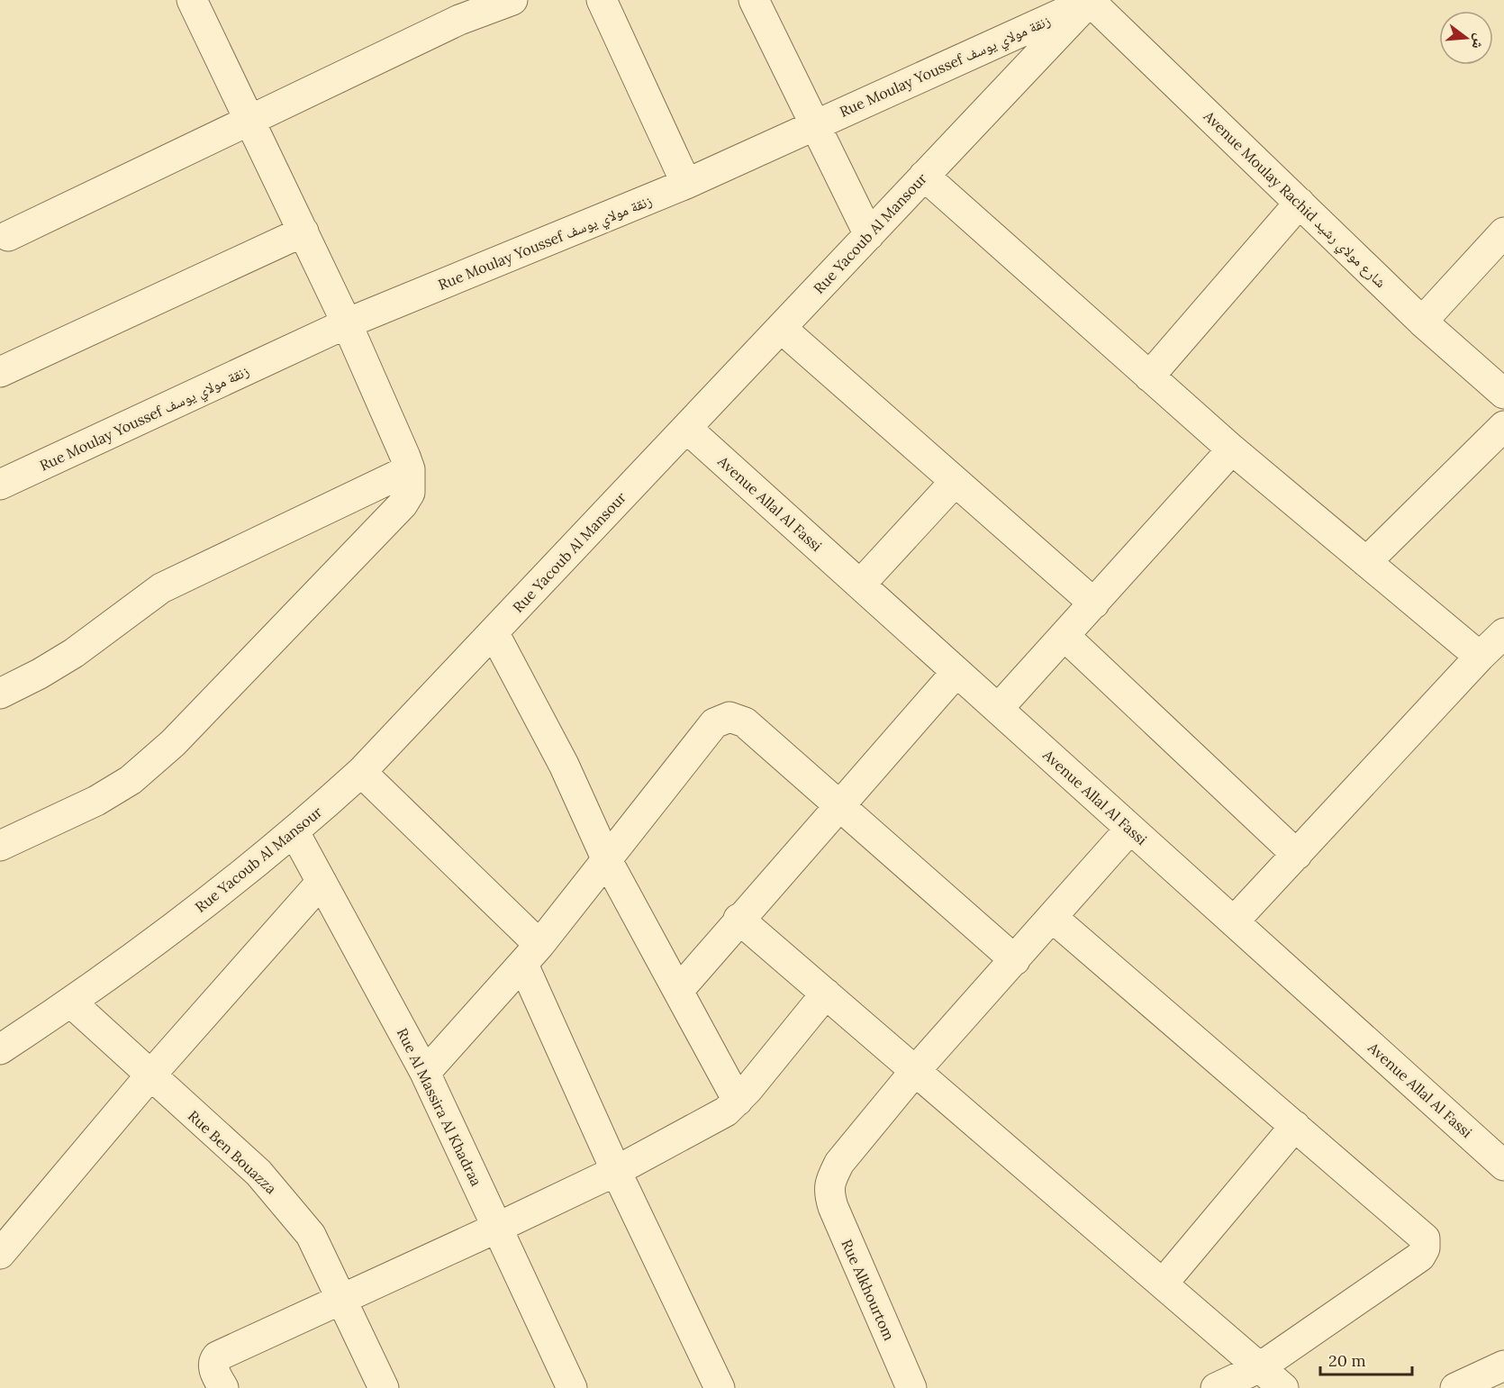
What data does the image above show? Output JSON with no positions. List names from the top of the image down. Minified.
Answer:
{"streets":{"street":["Rue Moulay Youssef زنقة مولاي يوسف","Avenue Moulay Rachid شارع مولاي رشيد","Rue Yacoub Al Mansour","Avenue Allal Al Fassi","Rue Al Massira Al Khadraa","Rue Ben Bouazza","Rue Alkhourtom"]},"crossings":[["Rue Moulay Youssef زنقة مولاي يوسف","Avenue Moulay Rachid شارع مولاي رشيد"],["Rue Moulay Youssef زنقة مولاي يوسف","Rue Yacoub Al Mansour"],["Avenue Moulay Rachid شارع مولاي رشيد","Rue Yacoub Al Mansour"],["Rue Yacoub Al Mansour","Avenue Allal Al Fassi"],["Rue Yacoub Al Mansour","Rue Al Massira Al Khadraa"],["Rue Yacoub Al Mansour","Rue Ben Bouazza"]],"scale_bar":"20 m","north":"right"}
